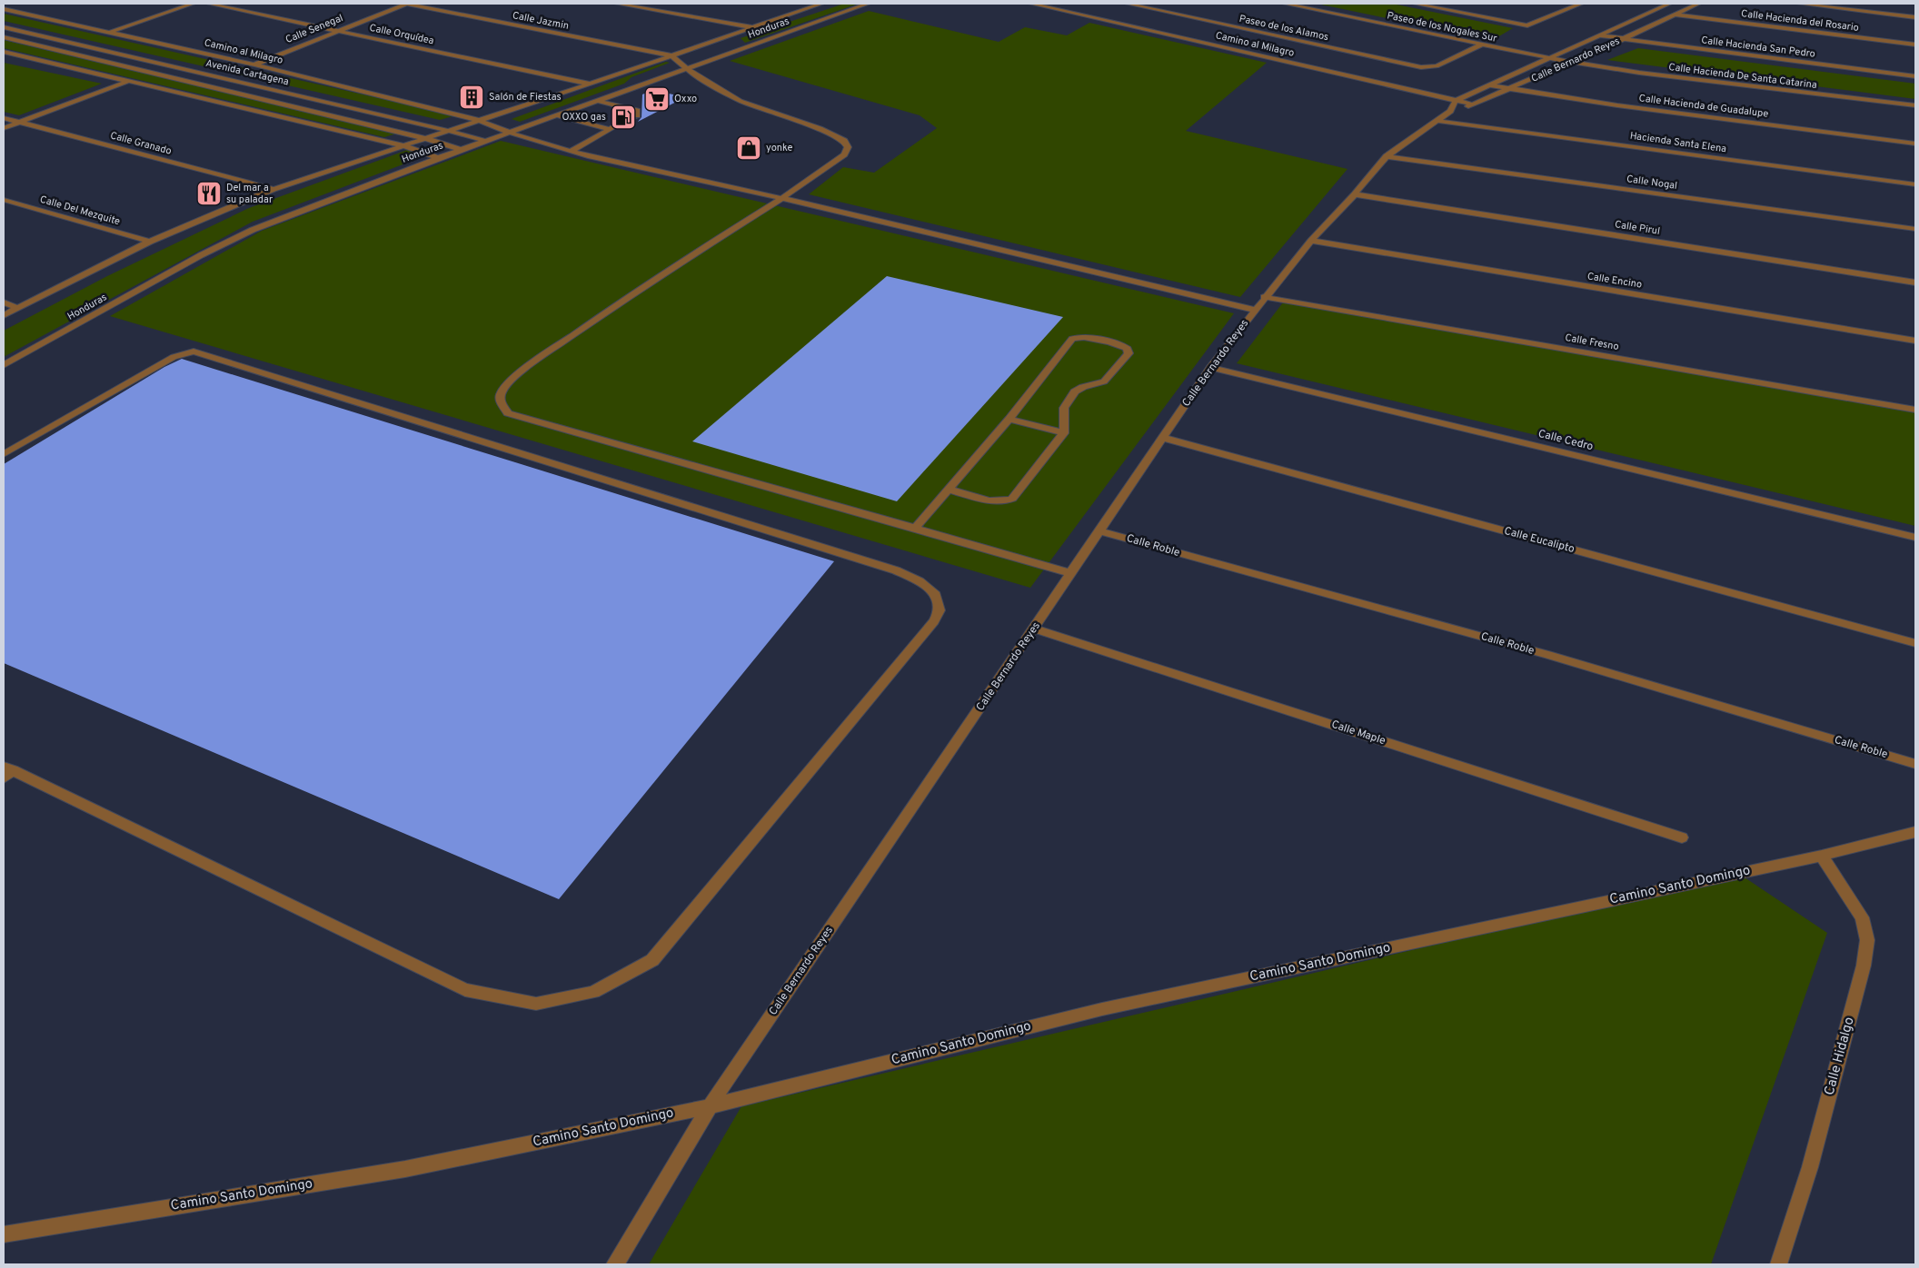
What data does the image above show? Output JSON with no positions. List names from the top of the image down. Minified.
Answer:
{"streets":{"street":["Calle Jazmin","Calle Hacienda del Rosario","Paseo de los Nogales Sur","Honduras","Paseo de los Alamos","Calle Senegal","Calle Orquídea","Camino al Milagro","Calle Hacienda San Pedro","Calle Bernardo Reyes","Avenida Cartagena","Calle Hacienda De Santa Catarina","Calle Hacienda de Guadalupe","Hacienda Santa Elena","Calle Granado","Calle Nogal","Calle Del Mezquite","Calle Pirul","Calle Encino","Calle Fresno","Calle Cedro","Calle Eucalipto","Calle Roble","Calle Maple","Camino Santo Domingo","Calle Hidalgo"]},"crossings":[["Calle Jazmin","Honduras"],["Calle Jazmin","Calle Senegal"],["Calle Hacienda del Rosario","Calle Bernardo Reyes"],["Paseo de los Nogales Sur","Paseo de los Alamos"],["Paseo de los Nogales Sur","Calle Bernardo Reyes"],["Paseo de los Nogales Sur","Calle Hacienda De Santa Catarina"],["Honduras","Calle Orquídea"],["Honduras","Camino al Milagro"],["Honduras","Avenida Cartagena"],["Honduras","Calle Granado"],["Honduras","Calle Del Mezquite"],["Calle Senegal","Calle Orquídea"],["Calle Senegal","Camino al Milagro"],["Camino al Milagro","Calle Bernardo Reyes"],["Calle Hacienda San Pedro","Calle Bernardo Reyes"],["Calle Bernardo Reyes","Calle Hacienda De Santa Catarina"],["Calle Bernardo Reyes","Calle Hacienda de Guadalupe"],["Calle Bernardo Reyes","Hacienda Santa Elena"],["Calle Bernardo Reyes","Calle Nogal"],["Calle Bernardo Reyes","Calle Pirul"],["Calle Bernardo Reyes","Calle Encino"],["Calle Bernardo Reyes","Calle Fresno"],["Calle Bernardo Reyes","Calle Cedro"],["Calle Bernardo Reyes","Calle Eucalipto"],["Calle Bernardo Reyes","Calle Roble"],["Calle Bernardo Reyes","Calle Maple"],["Calle Bernardo Reyes","Camino Santo Domingo"],["Camino Santo Domingo","Calle Hidalgo"]],"places":{"building":["Salón de Fiestas"],"supermarket":["Oxxo"],"fuel station":["OXXO gas"],"shop":["yonke"],"restaurant":["Del mar a su paladar"]}}
